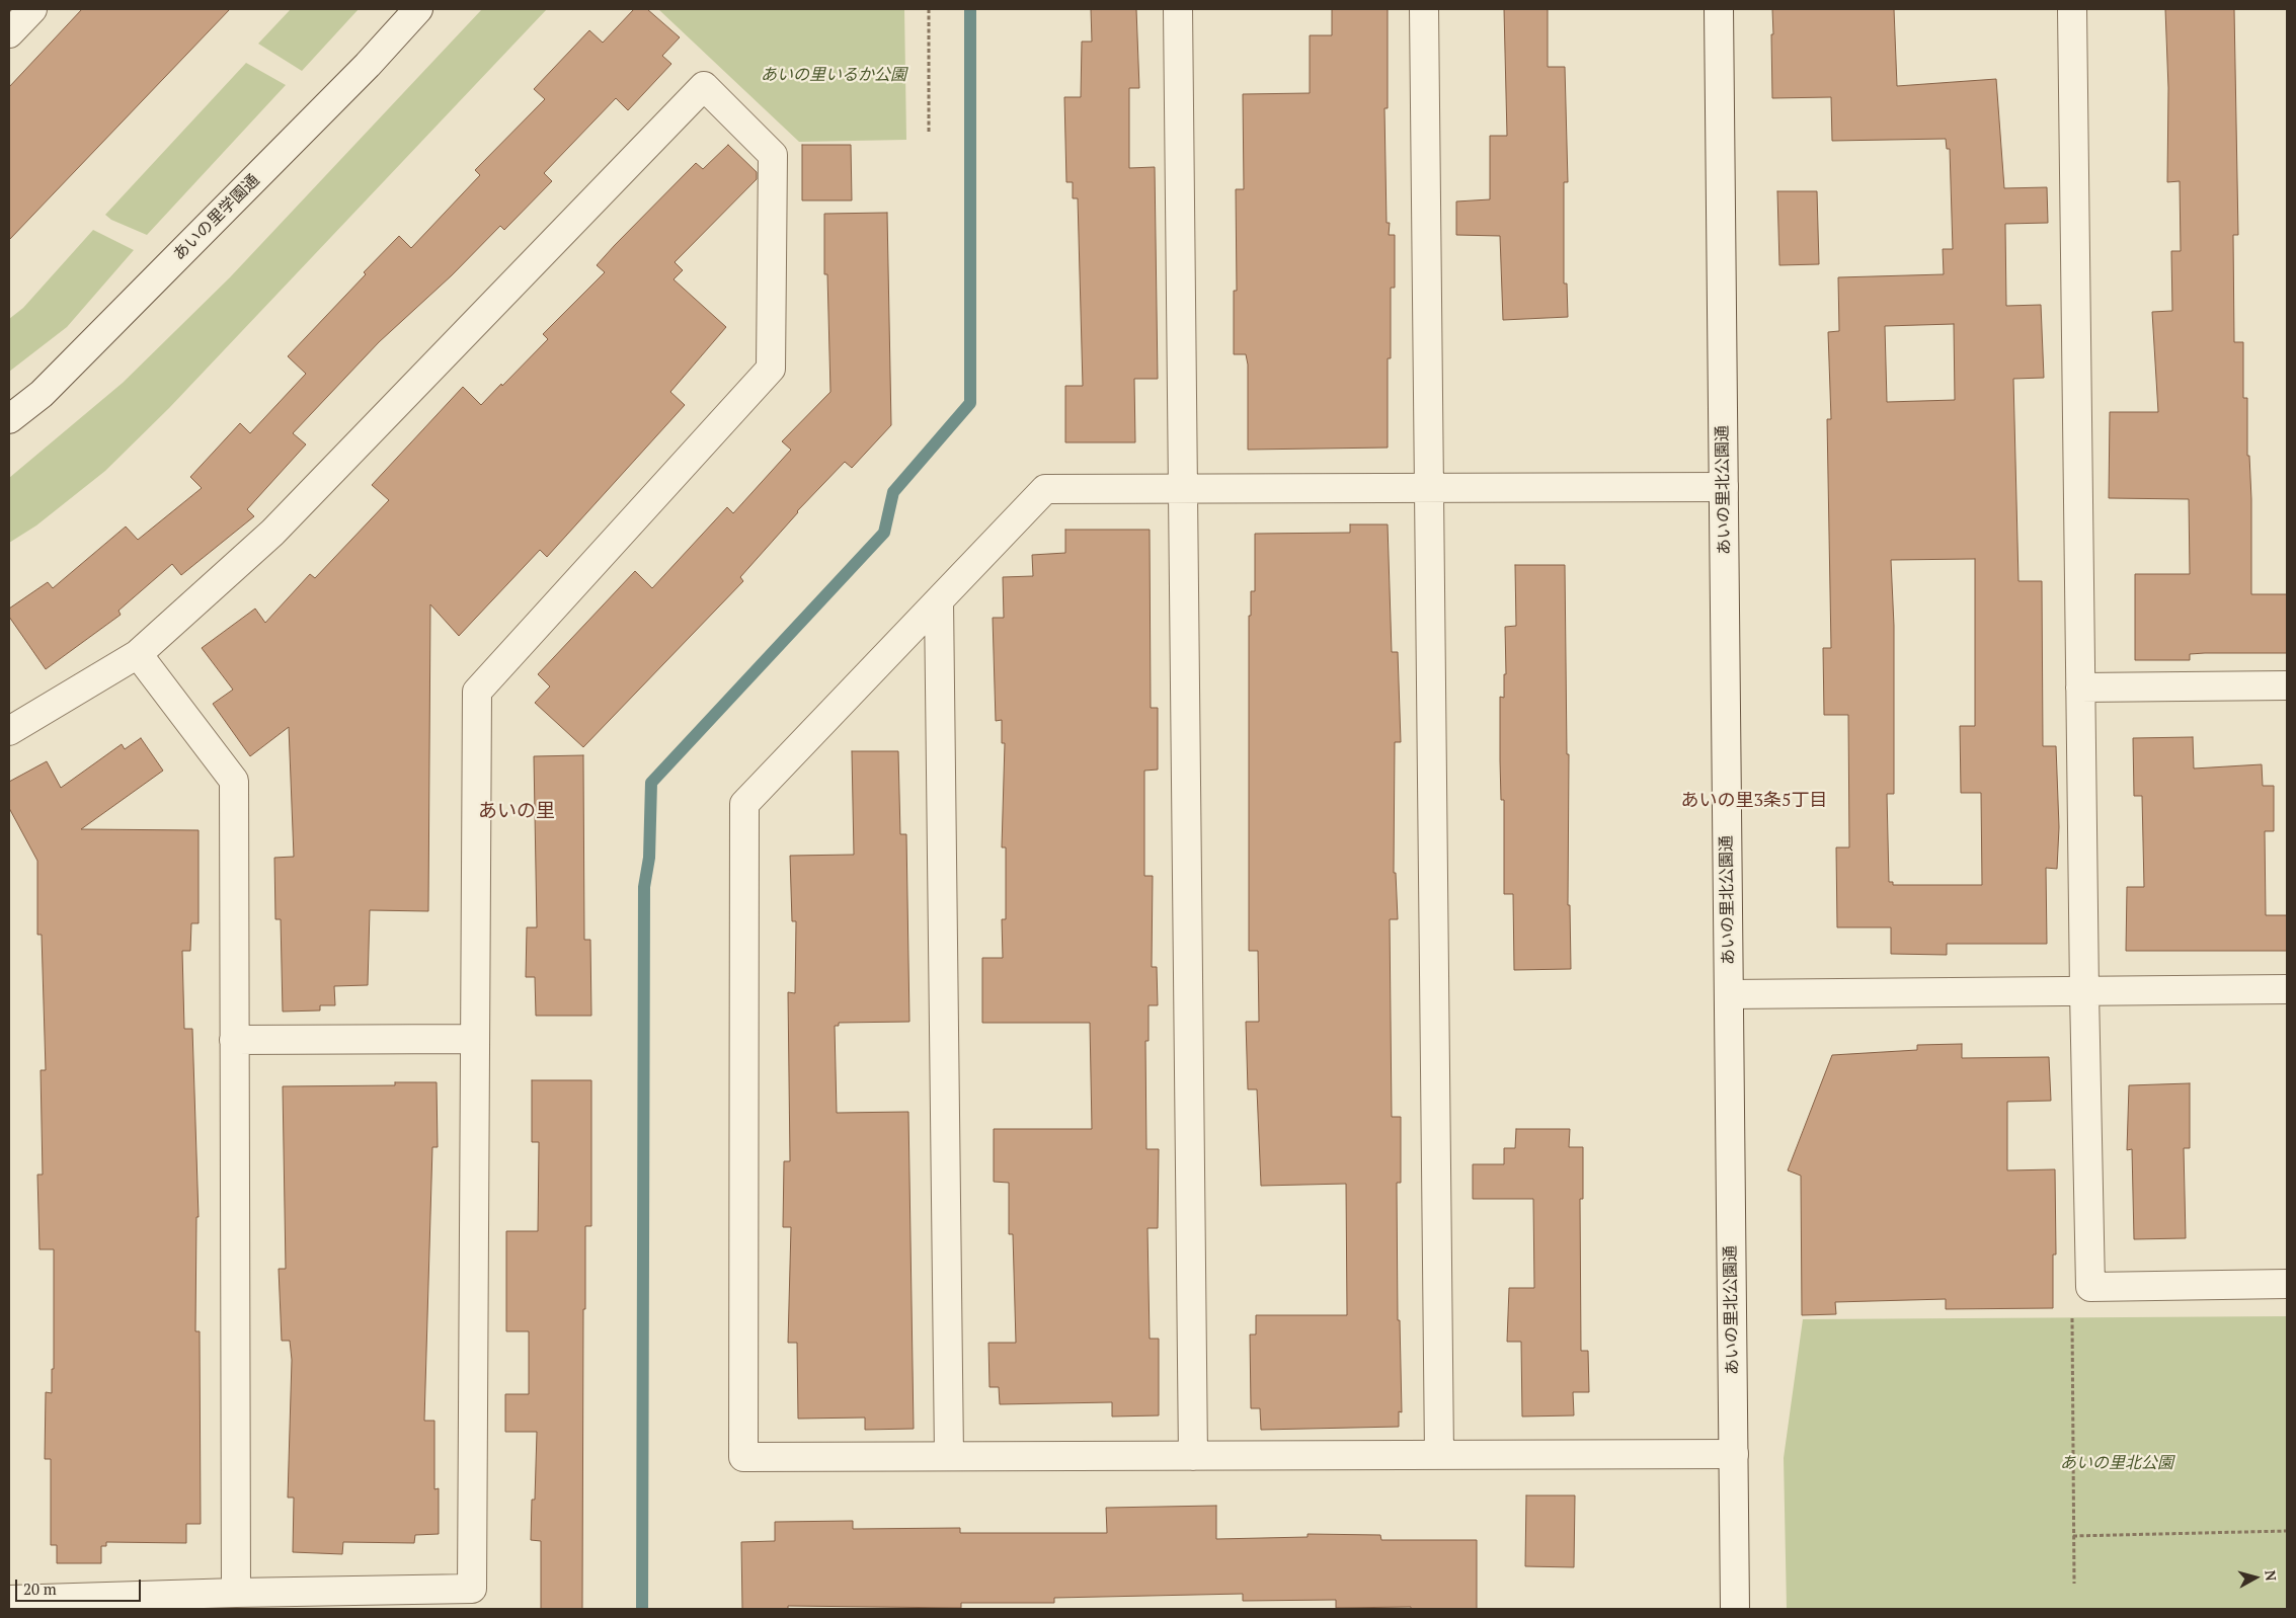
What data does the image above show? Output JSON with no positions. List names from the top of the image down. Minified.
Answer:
{"streets":{"street":["あいの里学園通","あいの里北公園通"]},"districts":["あいの里3条5丁目","あいの里"],"parks":["あいの里いるか公園","あいの里北公園"],"scale_bar":"20 m","north":"right"}
